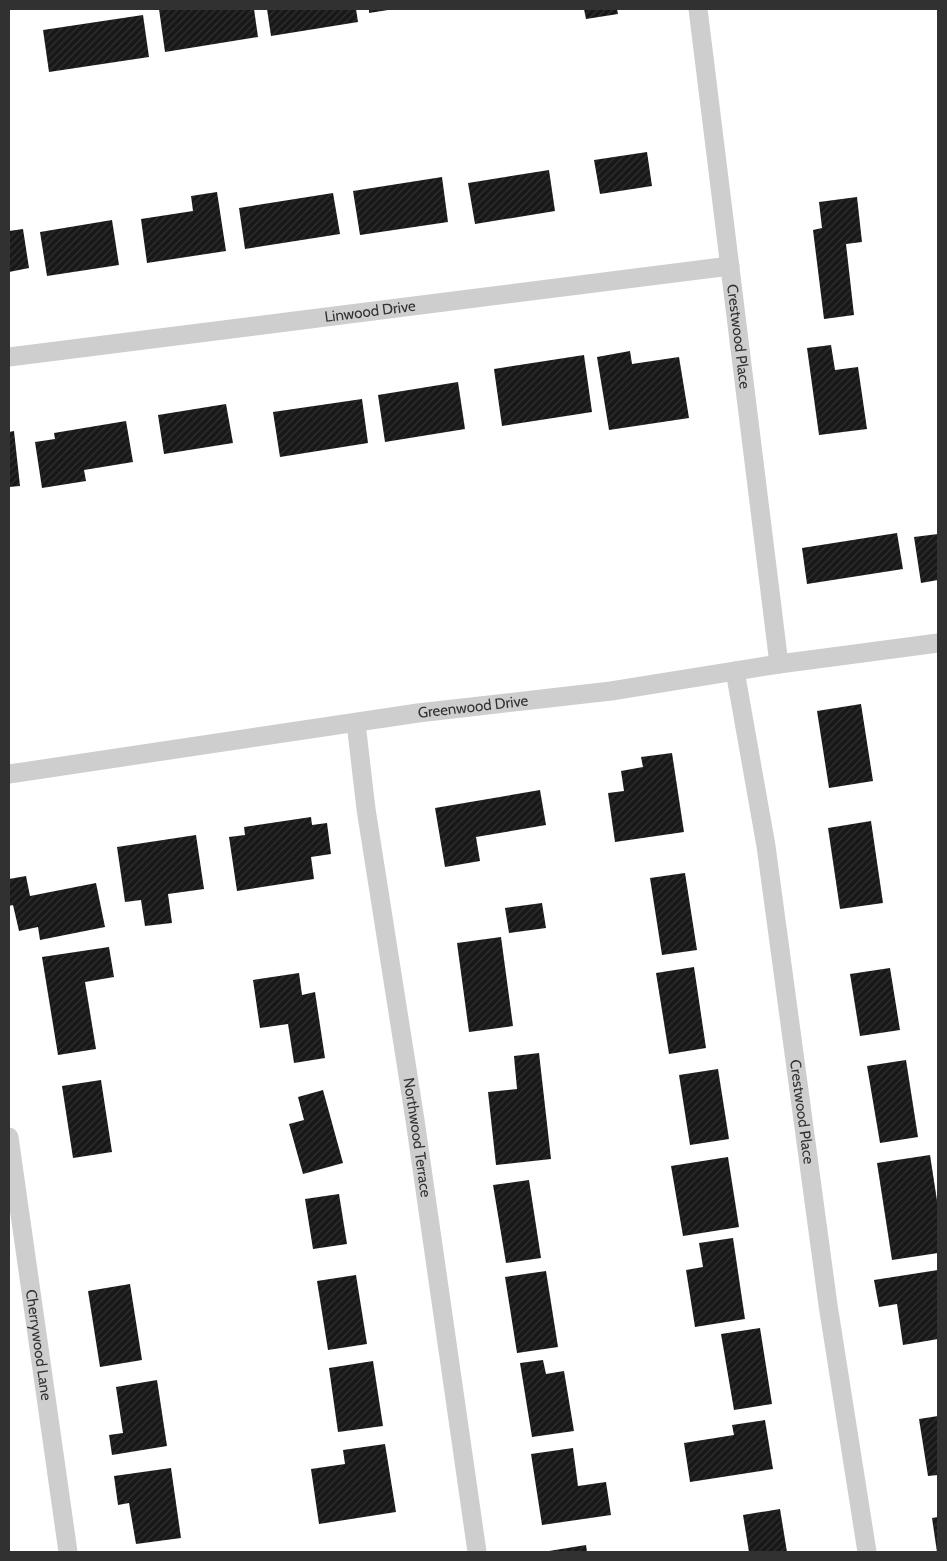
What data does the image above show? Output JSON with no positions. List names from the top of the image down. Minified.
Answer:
{"streets":{"street":["Linwood Drive","Crestwood Place","Greenwood Drive","Northwood Terrace","Cherrywood Lane"]},"crossings":[["Linwood Drive","Crestwood Place"],["Crestwood Place","Greenwood Drive"],["Greenwood Drive","Northwood Terrace"]]}
